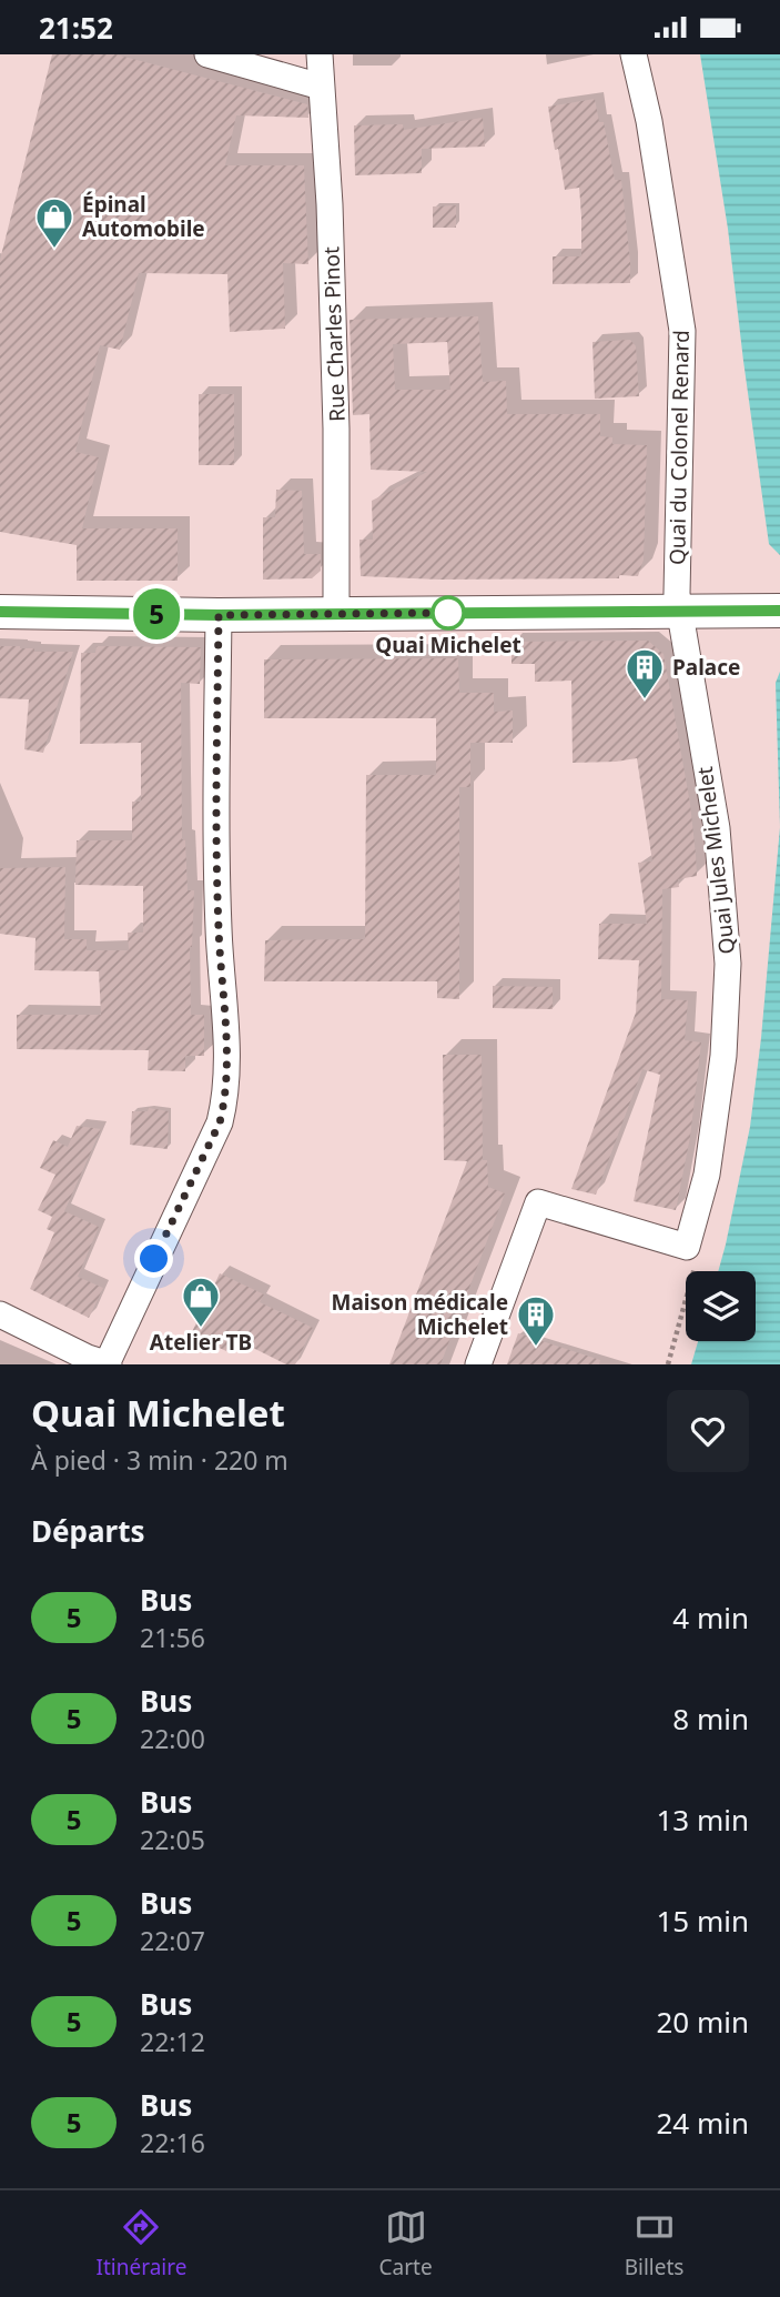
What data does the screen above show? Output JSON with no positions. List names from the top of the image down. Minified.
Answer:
{"streets":{"street":["Rue Charles Pinot","Quai du Colonel Renard","Quai Jules Michelet"]},"crossings":[["Quai du Colonel Renard","Quai Jules Michelet"]],"places":{"shop":["Épinal Automobile","Atelier TB"],"other":["Quai Michelet"],"building":["Palace","Maison médicale Michelet"]},"lines":["bus line 5"],"page":{"status":"21:52","on_map":"5","heading":[["Quai Michelet","À pied · 3 min · 220 m"],"Départs"],"list":[{"mark":"5","name":"Bus","note":"21:56","value":"4 min"},{"mark":"5","name":"Bus","note":"22:00","value":"8 min"},{"mark":"5","name":"Bus","note":"22:05","value":"13 min"},{"mark":"5","name":"Bus","note":"22:07","value":"15 min"},{"mark":"5","name":"Bus","note":"22:12","value":"20 min"},{"mark":"5","name":"Bus","note":"22:16","value":"24 min"}],"tabs":["Itinéraire","Carte","Billets"]}}
